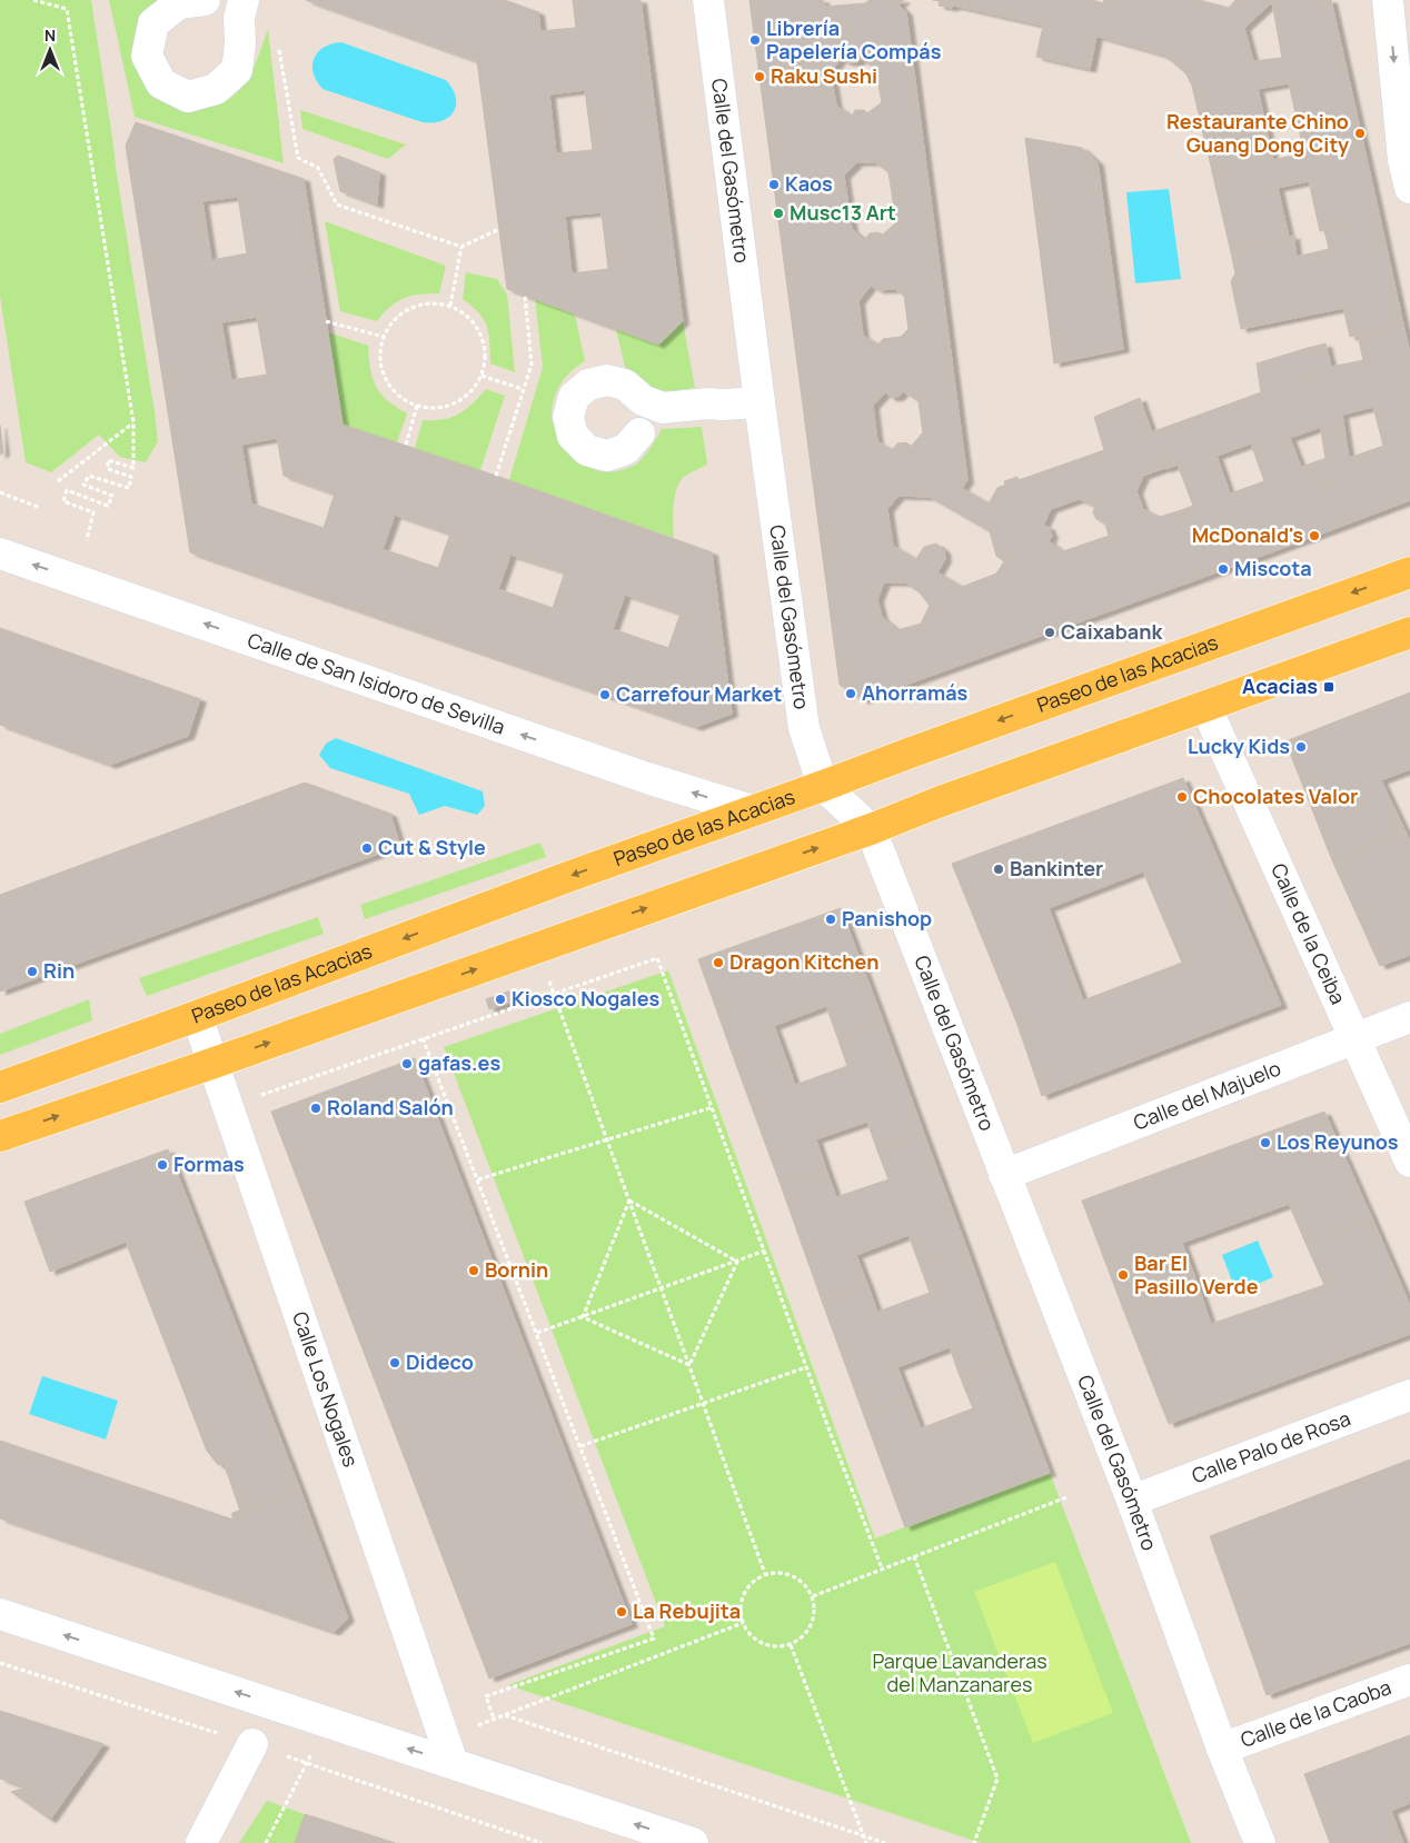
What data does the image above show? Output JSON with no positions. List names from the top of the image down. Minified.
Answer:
{"streets":{"main road":["Paseo de las Acacias"],"street":["Calle del Gasómetro","Calle de San Isidoro de Sevilla","Calle de la Ceiba","Calle del Majuelo","Calle Los Nogales","Calle Palo de Rosa","Calle de la Caoba"]},"crossings":[["Calle del Gasómetro","Paseo de las Acacias"],["Calle del Gasómetro","Calle del Majuelo"],["Calle del Gasómetro","Calle Palo de Rosa"],["Calle del Gasómetro","Calle de la Caoba"],["Paseo de las Acacias","Calle de San Isidoro de Sevilla"],["Paseo de las Acacias","Calle Los Nogales"],["Calle de la Ceiba","Calle del Majuelo"]],"one_way":["Calle de San Isidoro de Sevilla"],"parks":["Parque Lavanderas del Manzanares"],"places":{"other":["Librería Papelería Compás","Raku Sushi","Restaurante Chino Guang Dong City","Kaos","Musc13 Art","McDonald's","Miscota","Caixabank","Ahorramás","Carrefour Market","Lucky Kids","Chocolates Valor","Cut & Style","Bankinter","Panishop","Dragon Kitchen","Rin","Kiosco Nogales","gafas.es","Roland Salón","Los Reyunos","Formas","Bornin","Bar El Pasillo Verde","Dideco","La Rebujita"],"transit":["Acacias"]},"north":"top"}
